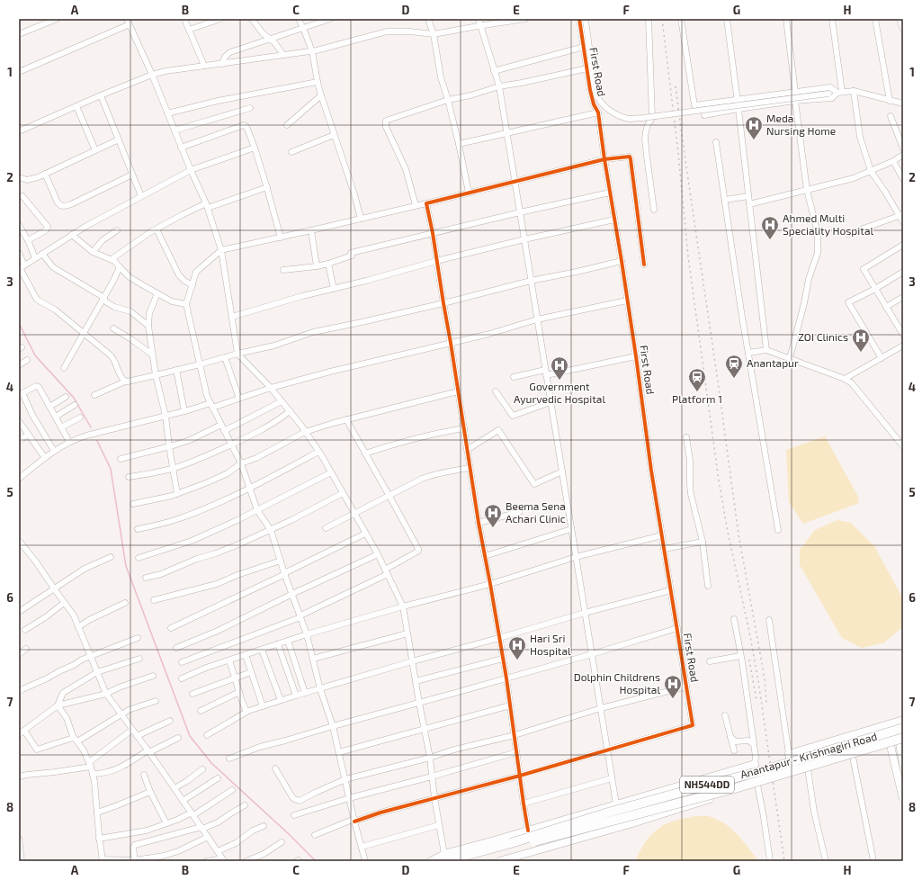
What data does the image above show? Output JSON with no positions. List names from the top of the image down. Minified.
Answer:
{"streets":{"highway":["Anantapur - Krishnagiri Road","NH544DD"],"street":["First Road"]},"crossings":[["Anantapur - Krishnagiri Road","NH544DD"]],"places":{"hospital":["Meda Nursing Home","Ahmed Multi Speciality Hospital","ZOI Clinics","Government Ayurvedic Hospital","Beema Sena Achari Clinic","Hari Sri Hospital","Dolphin Childrens Hospital"],"station":["Anantapur","Platform 1"]},"grid":{"columns":["A","B","C","D","E","F","G","H"],"rows":["1","2","3","4","5","6","7","8"]}}
